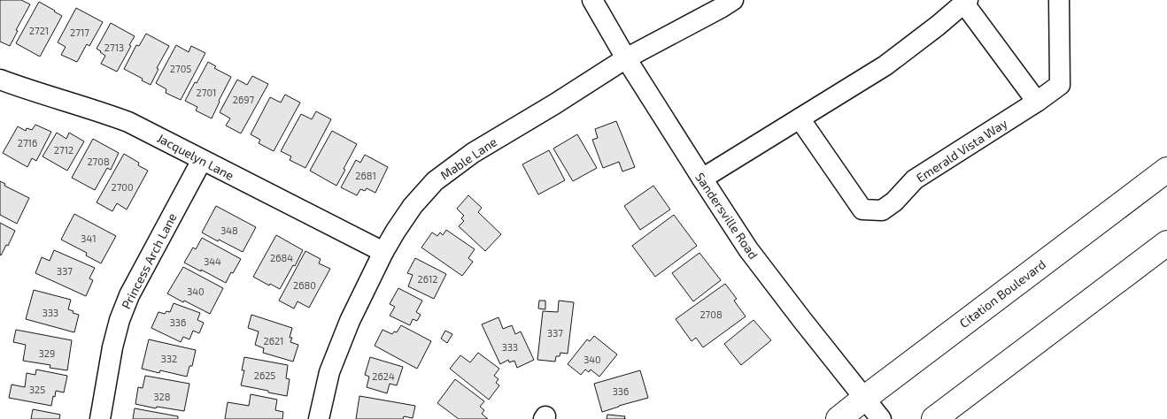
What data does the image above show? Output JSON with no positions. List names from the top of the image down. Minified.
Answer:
{"streets":{"main road":["Citation Boulevard"],"street":["Emerald Vista Way","Jacquelyn Lane","Mable Lane","Sandersville Road","Princess Arch Lane"]},"crossings":[["Jacquelyn Lane","Mable Lane"],["Jacquelyn Lane","Princess Arch Lane"],["Mable Lane","Sandersville Road"],["Sandersville Road","Citation Boulevard"]],"house_numbers":["2721","2717","2713","2705","2701","2697","2716","2712","2708","2681","2700","348","341","2684","344","337","2612","2680","340","333","2708","336","337","2621","333","329","332","340","2625","2624","325","336","328"]}
